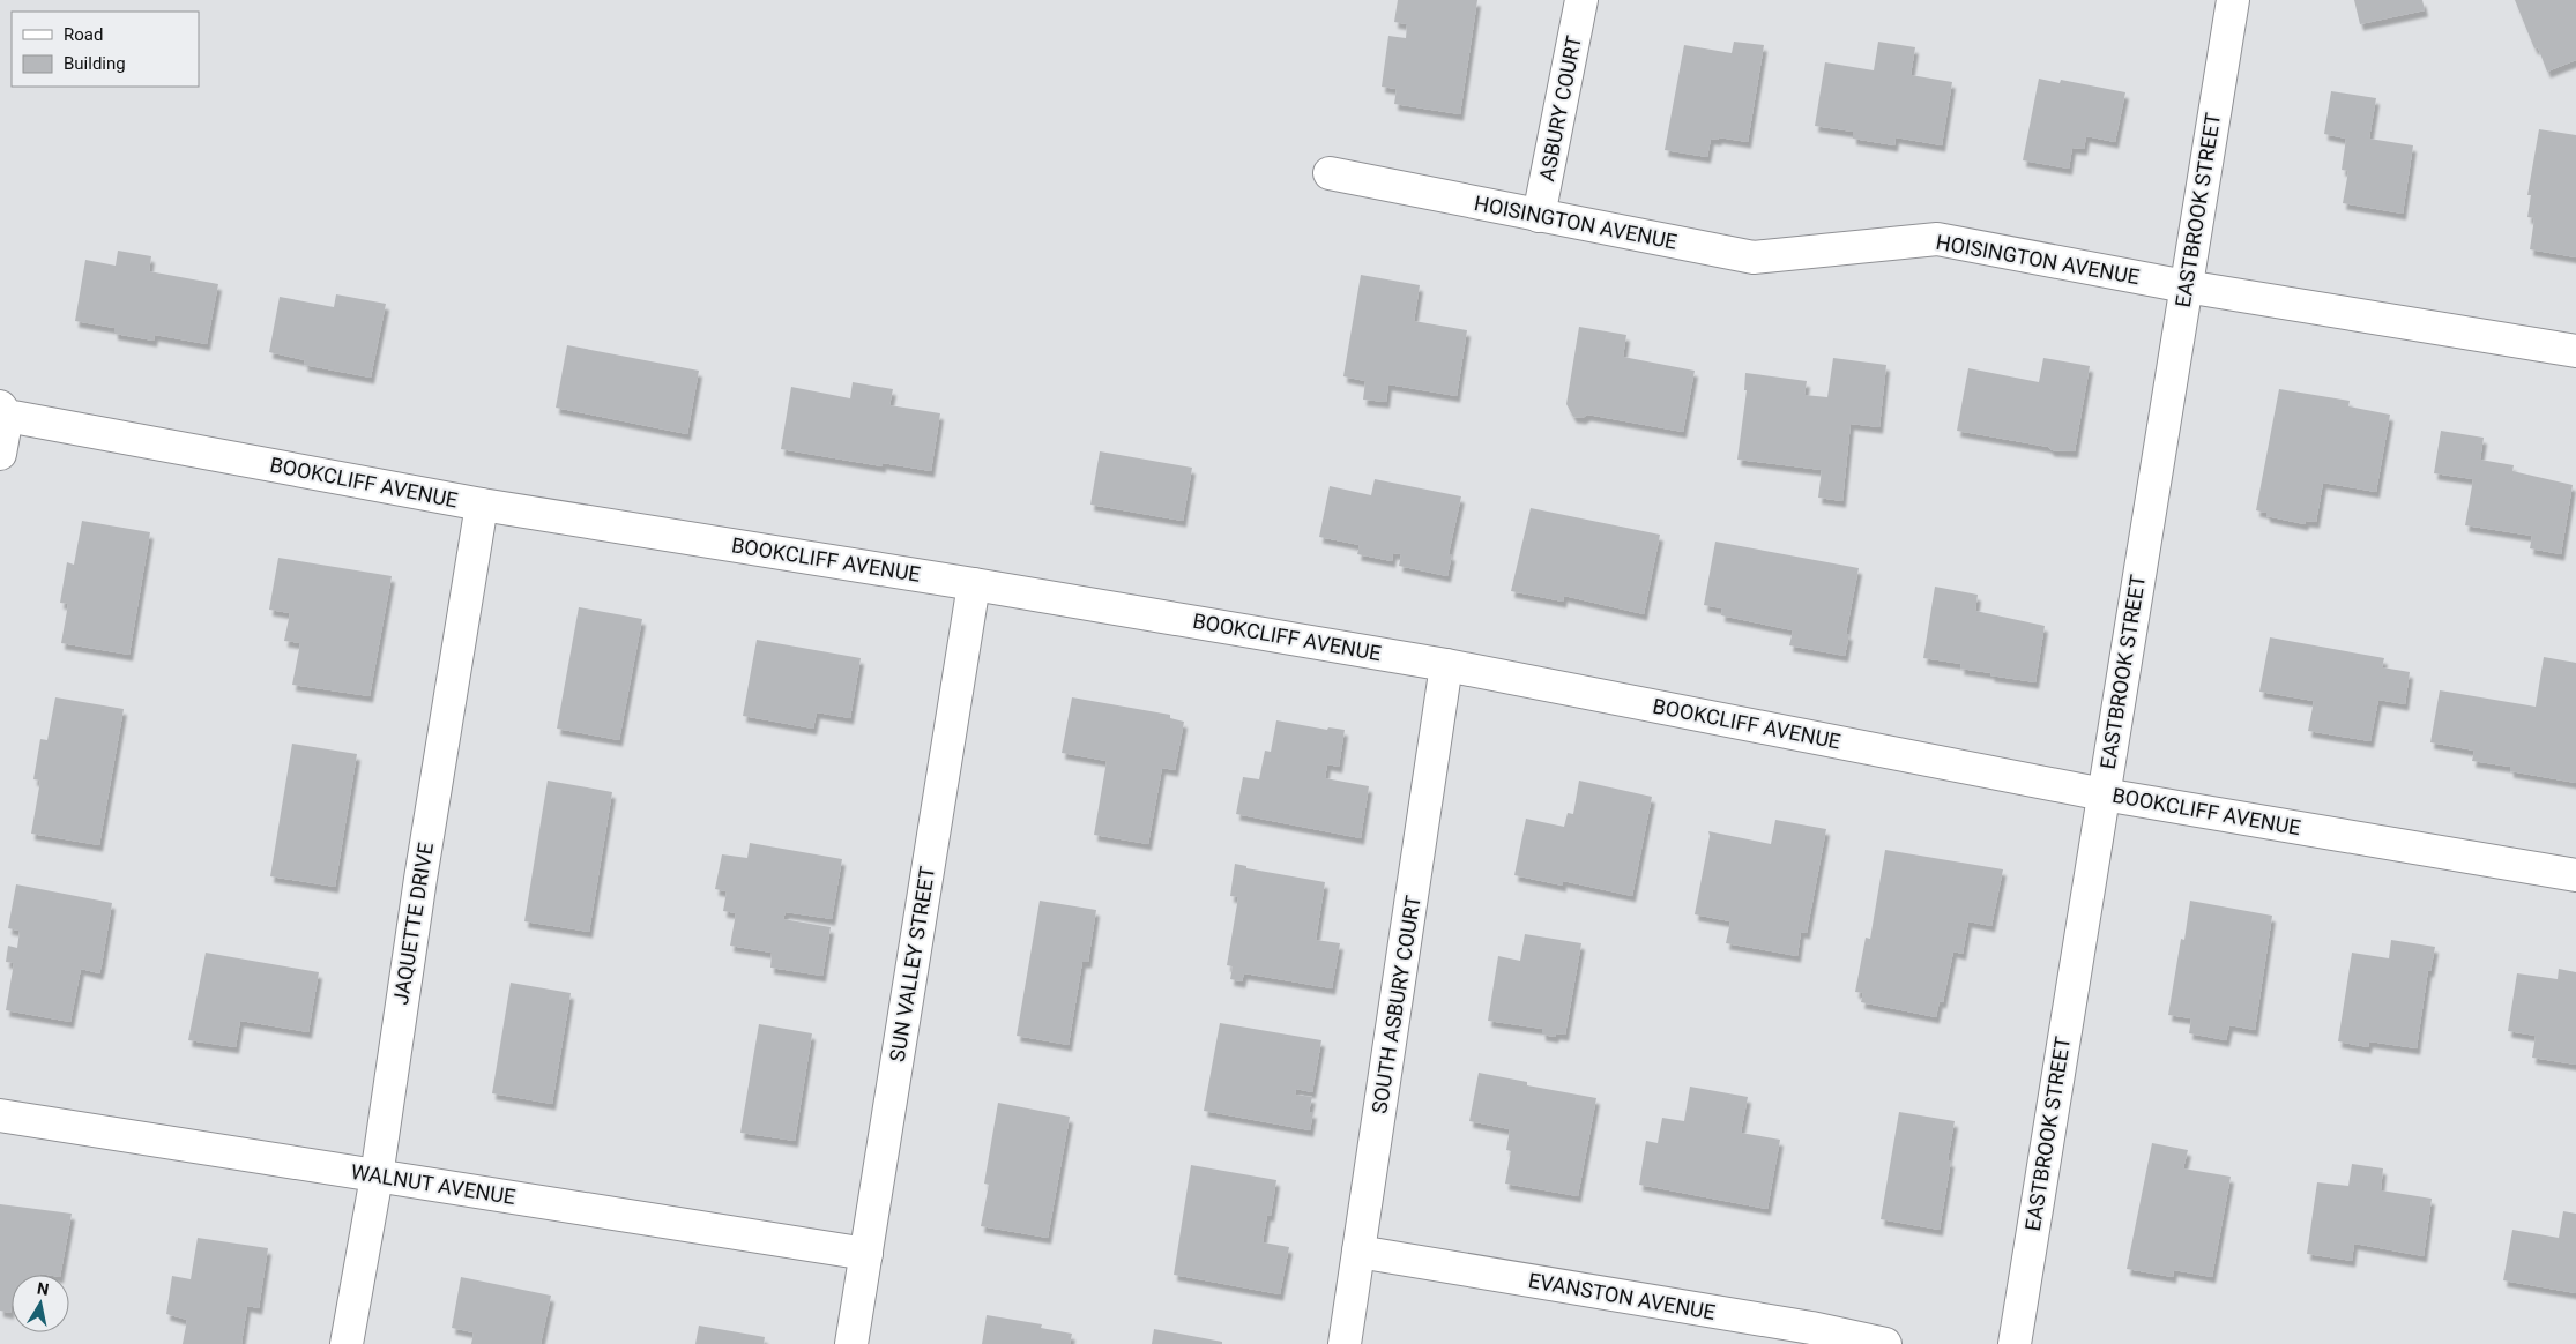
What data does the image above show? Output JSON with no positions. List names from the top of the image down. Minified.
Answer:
{"streets":{"street":["ASBURY COURT","EASTBROOK STREET","HOISINGTON AVENUE","BOOKCLIFF AVENUE","JAQUETTE DRIVE","SUN VALLEY STREET","SOUTH ASBURY COURT","WALNUT AVENUE","EVANSTON AVENUE"]},"crossings":[["ASBURY COURT","HOISINGTON AVENUE"],["EASTBROOK STREET","HOISINGTON AVENUE"],["EASTBROOK STREET","BOOKCLIFF AVENUE"],["BOOKCLIFF AVENUE","JAQUETTE DRIVE"],["BOOKCLIFF AVENUE","SUN VALLEY STREET"],["BOOKCLIFF AVENUE","SOUTH ASBURY COURT"],["JAQUETTE DRIVE","WALNUT AVENUE"],["SUN VALLEY STREET","WALNUT AVENUE"],["SOUTH ASBURY COURT","EVANSTON AVENUE"]],"legend":["Road","Building"],"north":"top"}
